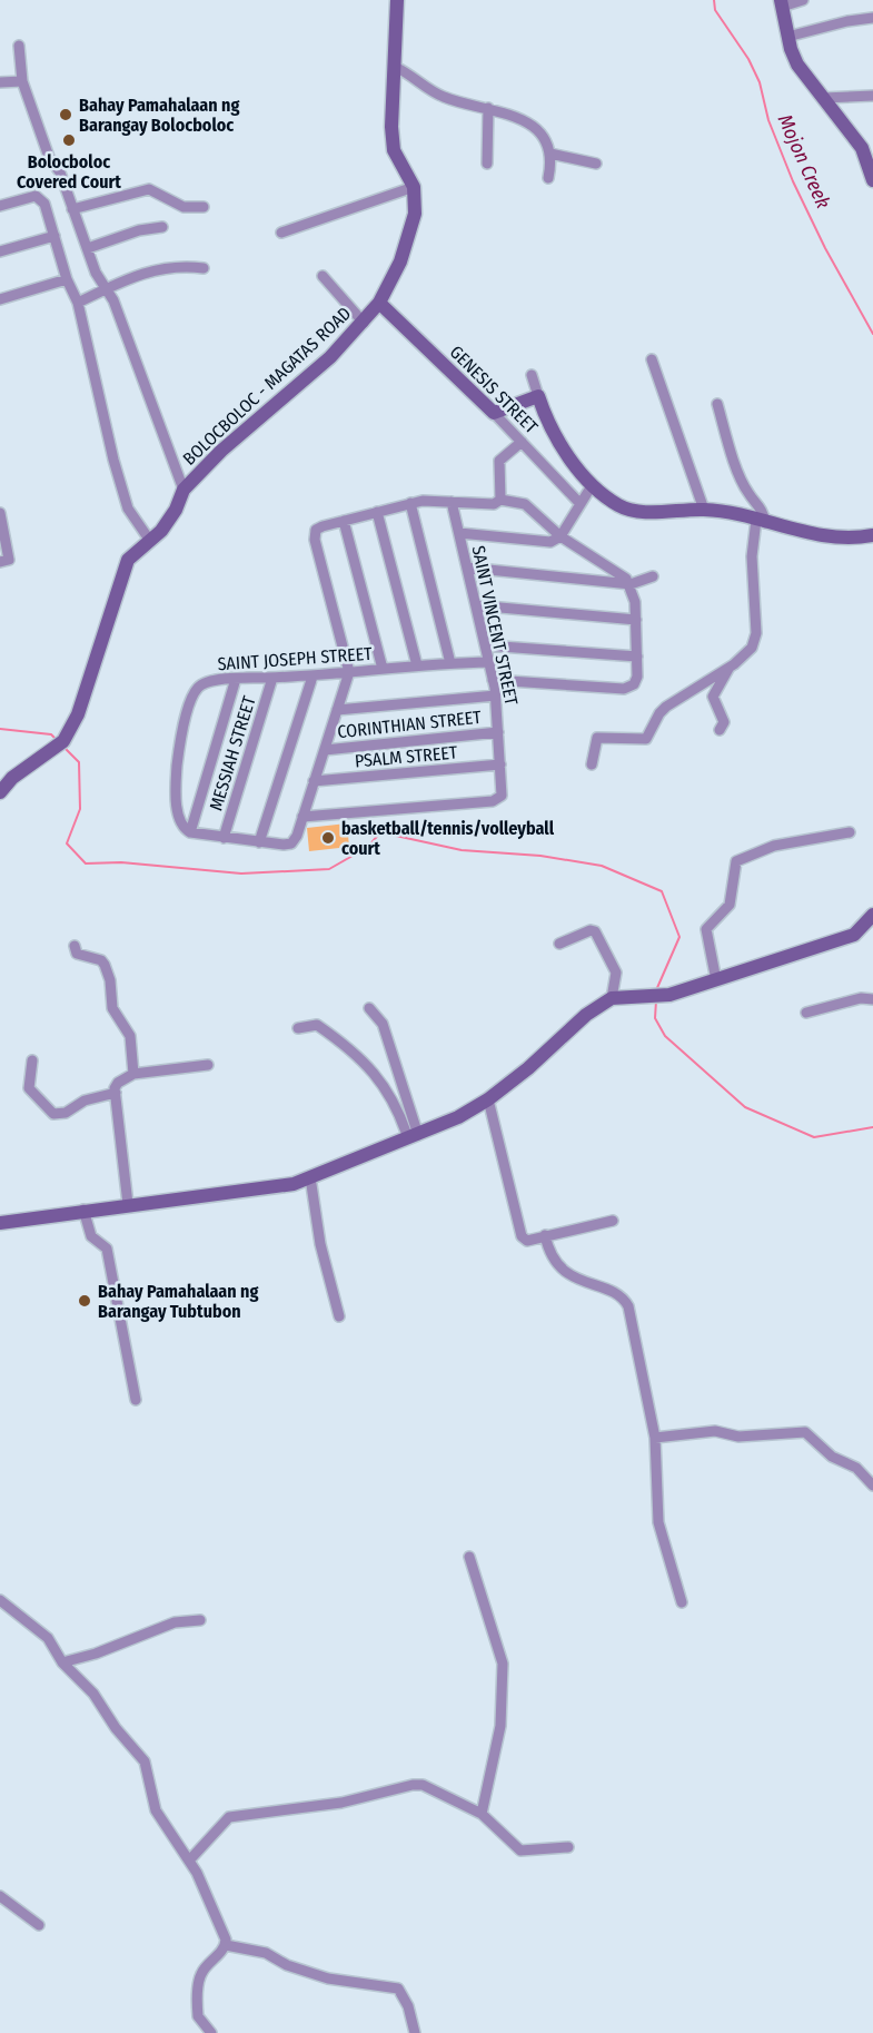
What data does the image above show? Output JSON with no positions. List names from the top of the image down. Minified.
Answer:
{"streets":{"street":["BOLOCBOLOC - MAGATAS ROAD","GENESIS STREET","SAINT VINCENT STREET","SAINT JOSEPH STREET","CORINTHIAN STREET","MESSIAH STREET","PSALM STREET"]},"crossings":[["BOLOCBOLOC - MAGATAS ROAD","GENESIS STREET"],["SAINT VINCENT STREET","SAINT JOSEPH STREET"],["SAINT VINCENT STREET","CORINTHIAN STREET"],["SAINT VINCENT STREET","PSALM STREET"],["SAINT JOSEPH STREET","MESSIAH STREET"]],"water":["Mojon Creek"],"places":["Bahay Pamahalaan ng Barangay Bolocboloc","Bolocboloc Covered Court","basketball/tennis/volleyball court","Bahay Pamahalaan ng Barangay Tubtubon"]}
